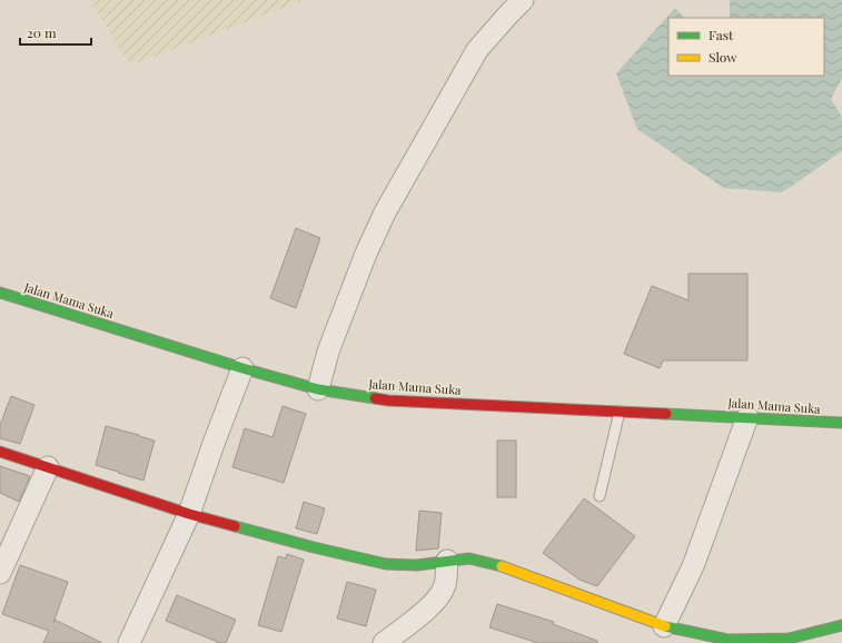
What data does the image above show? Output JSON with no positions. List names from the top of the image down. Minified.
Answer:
{"streets":{"street":["Jalan Mama Suka"]},"legend":["Fast","Slow"],"scale_bar":"20 m"}
